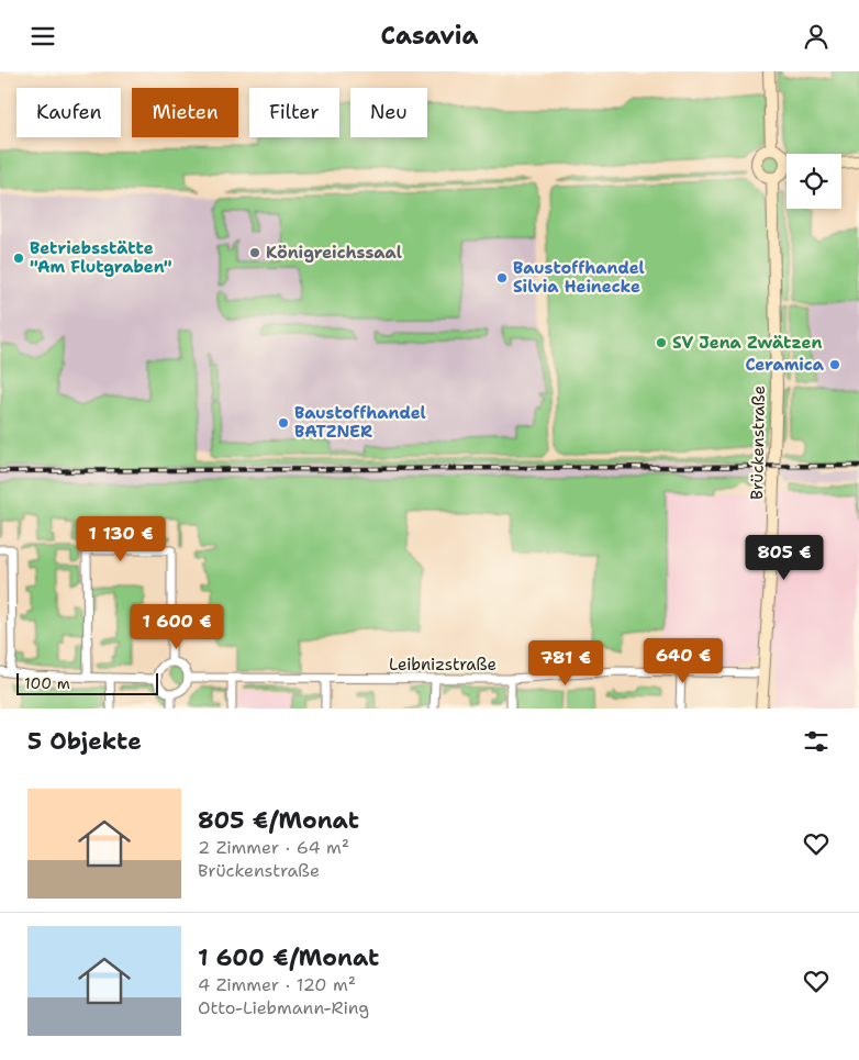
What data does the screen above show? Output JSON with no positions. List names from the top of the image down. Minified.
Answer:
{"streets":{"street":["Brückenstraße","Leibnizstraße"]},"crossings":[["Brückenstraße","Leibnizstraße"]],"places":["Königreichssaal","Betriebsstätte \"Am Flutgraben\"","Baustoffhandel Silvia Heinecke","SV Jena Zwätzen","Ceramica","Baustoffhandel BATZNER"],"scale_bar":"100 m","page":{"header":"Casavia","chip":["Kaufen","Mieten","Filter","Neu"],"price":["1 130 €","805 €","1 600 €","640 €","781 €"],"scale":"100 m","heading":"5 Objekte","list":[{"name":"805 €/Monat","note":"2 Zimmer · 64 m² · Brückenstraße"},{"name":"1 600 €/Monat","note":"4 Zimmer · 120 m² · Otto-Liebmann-Ring"}]}}
